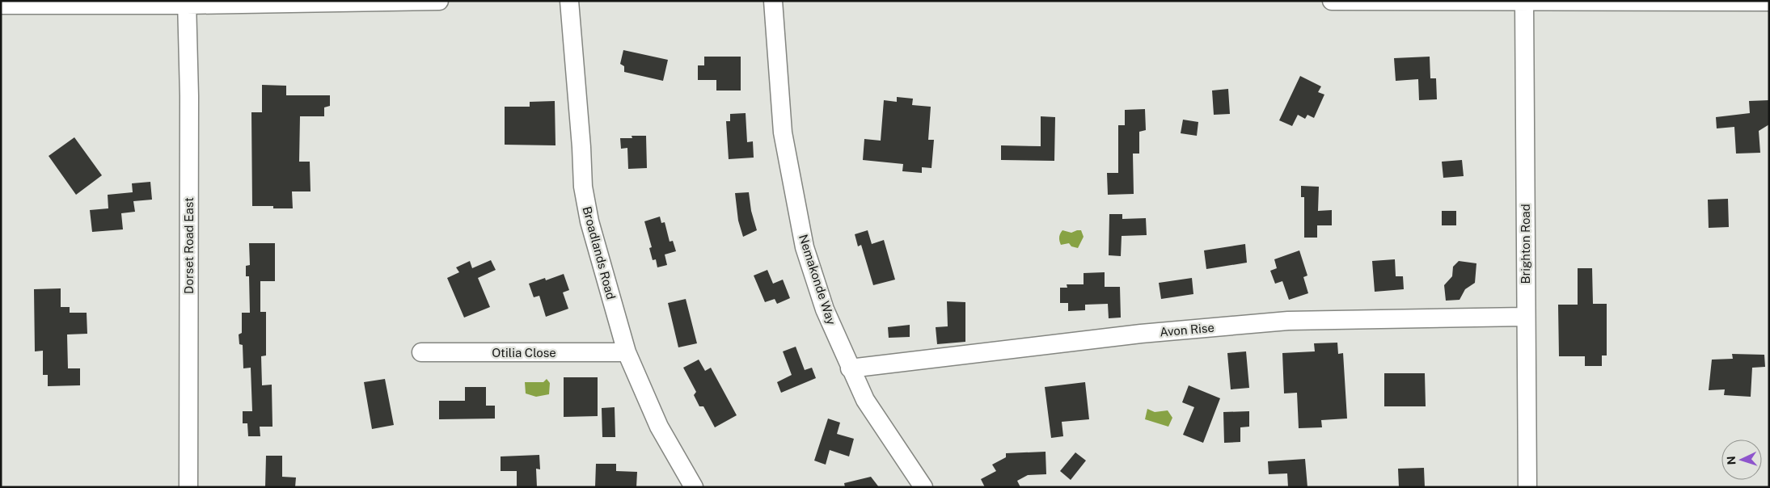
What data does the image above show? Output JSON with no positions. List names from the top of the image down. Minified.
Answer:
{"streets":{"street":["Brighton Road","Dorset Road East","Broadlands Road","Nemakonde Way","Avon Rise","Otilia Close"]},"crossings":[["Brighton Road","Avon Rise"],["Broadlands Road","Otilia Close"],["Nemakonde Way","Avon Rise"]],"north":"left"}
